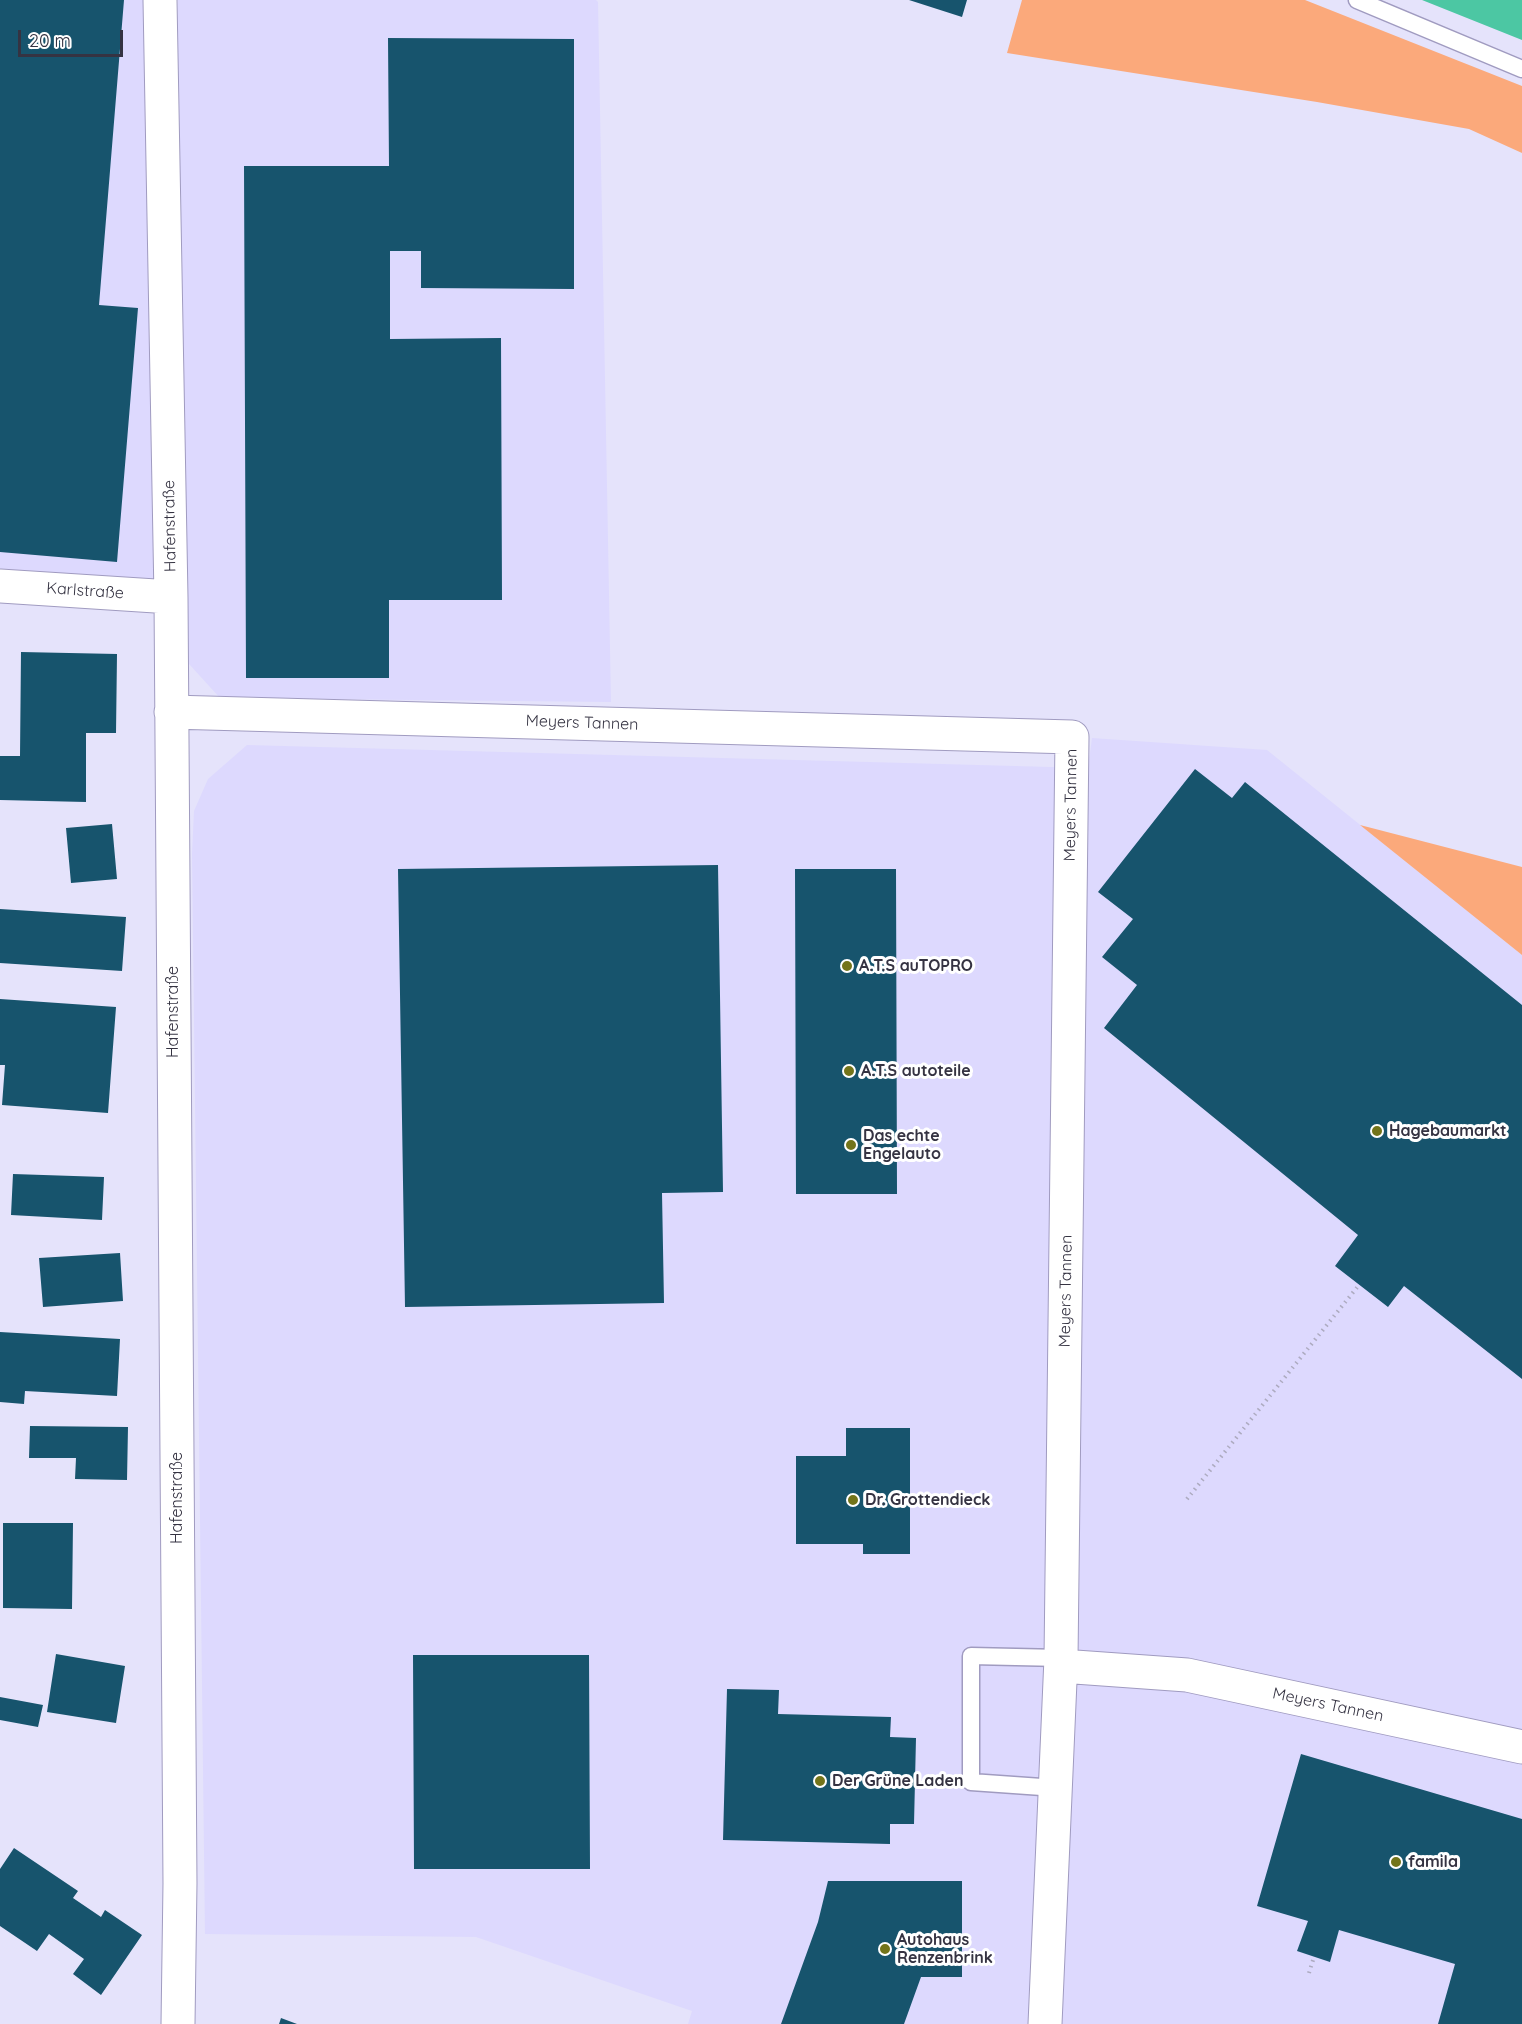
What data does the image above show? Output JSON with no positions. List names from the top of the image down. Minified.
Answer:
{"streets":{"street":["Hafenstraße","Karlstraße","Meyers Tannen"]},"crossings":[["Hafenstraße","Karlstraße"],["Hafenstraße","Meyers Tannen"]],"places":["A.T.S auTOPRO","A.T.S autoteile","Hagebaumarkt","Das echte Engelauto","Dr. Grottendieck","Der Grüne Laden","famila","Autohaus Renzenbrink"],"scale_bar":"20 m"}
